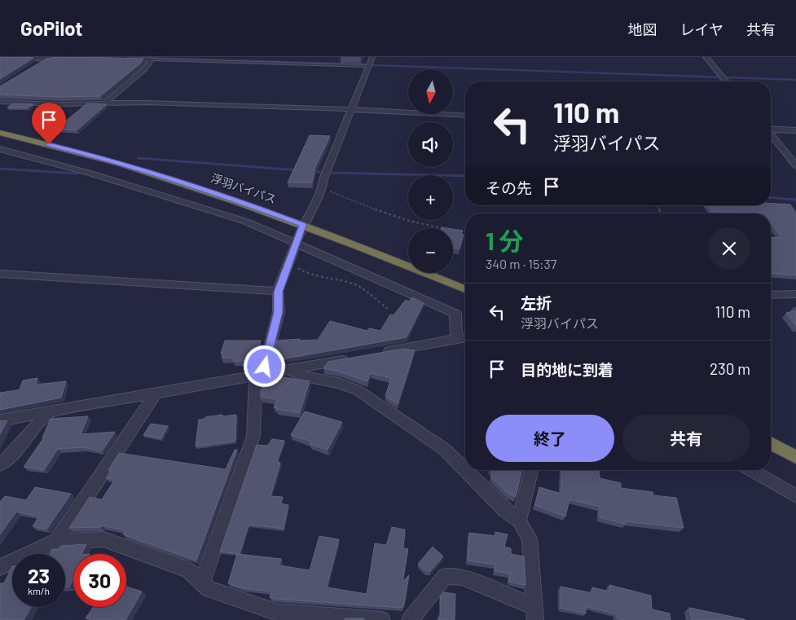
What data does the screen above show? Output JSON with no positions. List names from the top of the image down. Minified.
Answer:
{"streets":{"highway":["浮羽バイパス"]},"north":"bottom","page":{"header":"GoPilot","nav":["地図","レイヤ","共有"],"map_buttons":["+","−"],"turn":["110 m","浮羽バイパス"],"then":"その先","heading":["1 分","340 m · 15:37"],"list":[{"name":"左折","note":"浮羽バイパス","value":"110 m"},{"name":"目的地に到着","value":"230 m"}],"buttons":["終了","共有"],"speed":"23 km/h","limit":"30"}}
